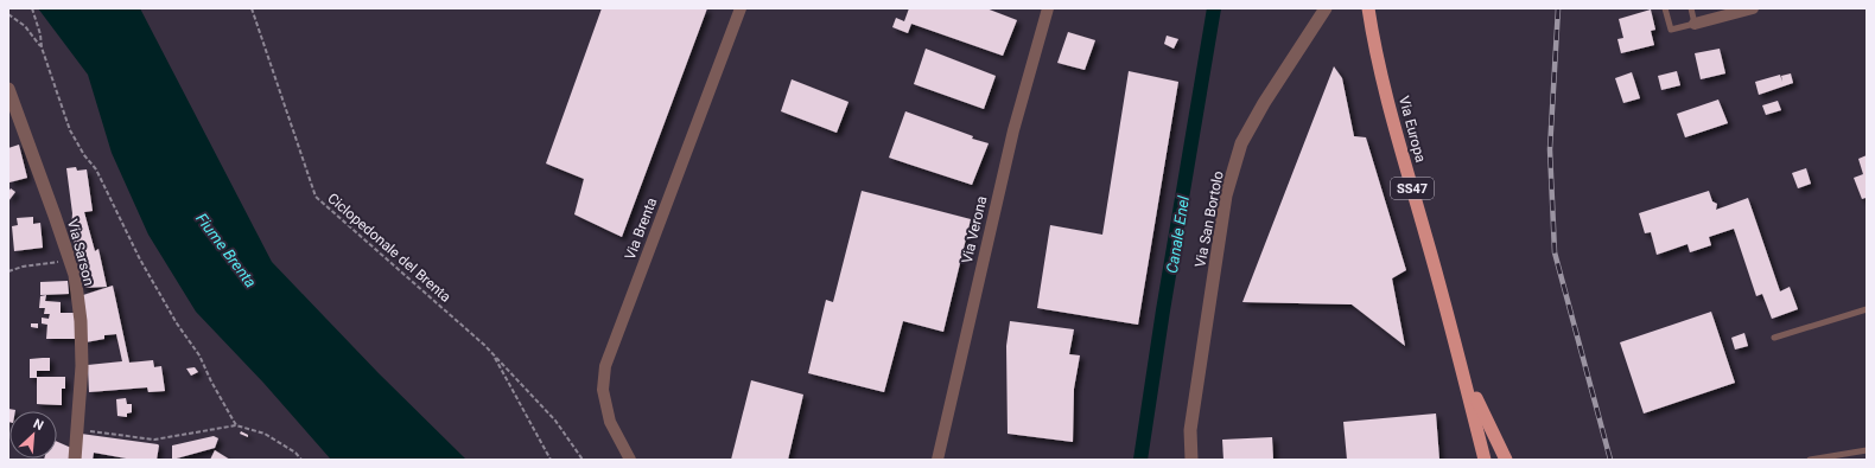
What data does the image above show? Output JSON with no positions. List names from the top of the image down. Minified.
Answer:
{"streets":{"highway":["Via Europa","SS47"],"street":["Via San Bortolo","Via Brenta","Via Verona","Via Sarson"],"path":["Ciclopedonale del Brenta"]},"crossings":[["Via Europa","SS47"]],"water":["Canale Enel","Fiume Brenta"],"north":"top right"}
